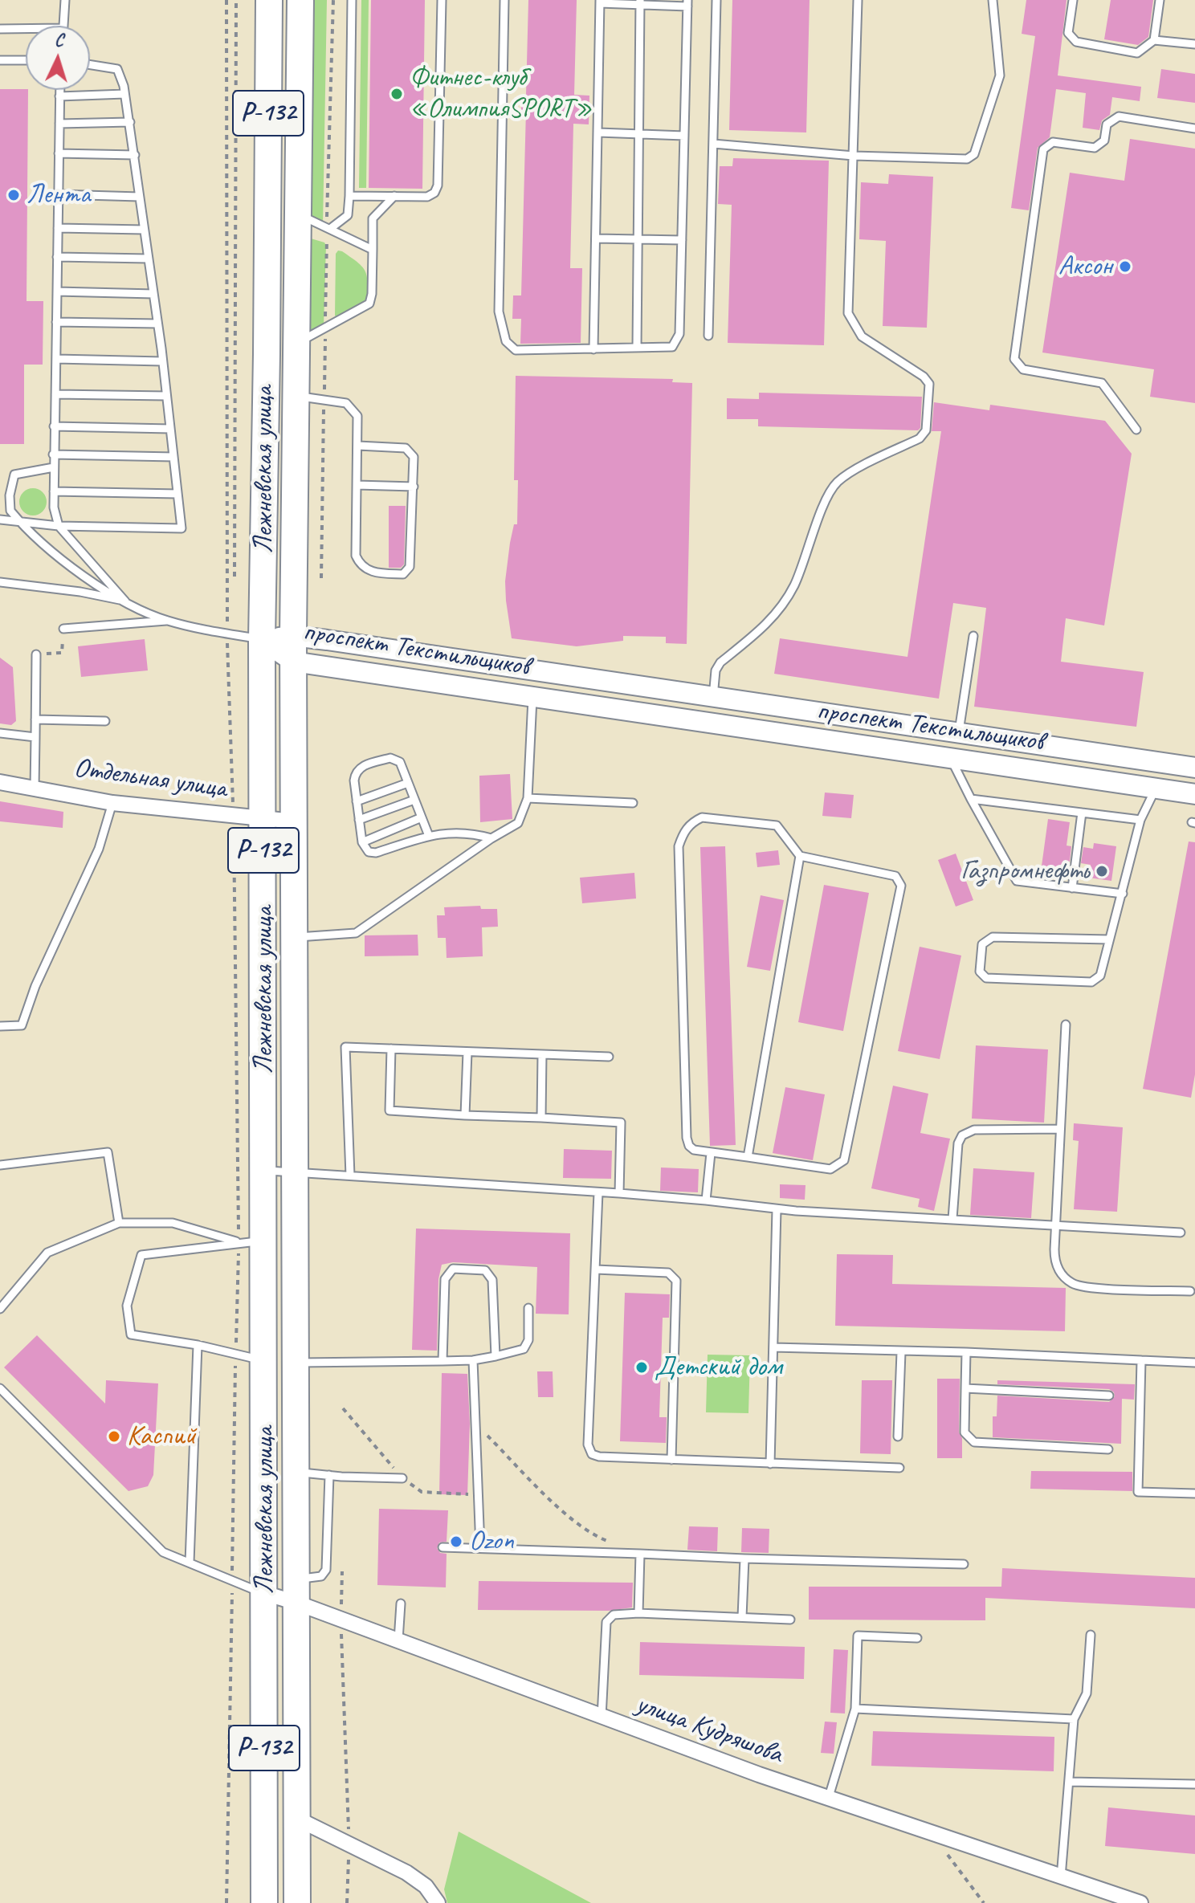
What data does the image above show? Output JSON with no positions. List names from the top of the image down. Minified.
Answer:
{"streets":{"highway":["Р-132","Лежневская улица"],"main road":["проспект Текстильщиков"],"street":["Отдельная улица","улица Кудряшова"]},"crossings":[["Лежневская улица","проспект Текстильщиков"],["Лежневская улица","Отдельная улица"],["Лежневская улица","улица Кудряшова"]],"places":["Фитнес-клуб «ОлимпияSPORT»","Лента","Аксон","Газпромнефть","Детский дом","Каспий","Ozon"],"north":"top"}
